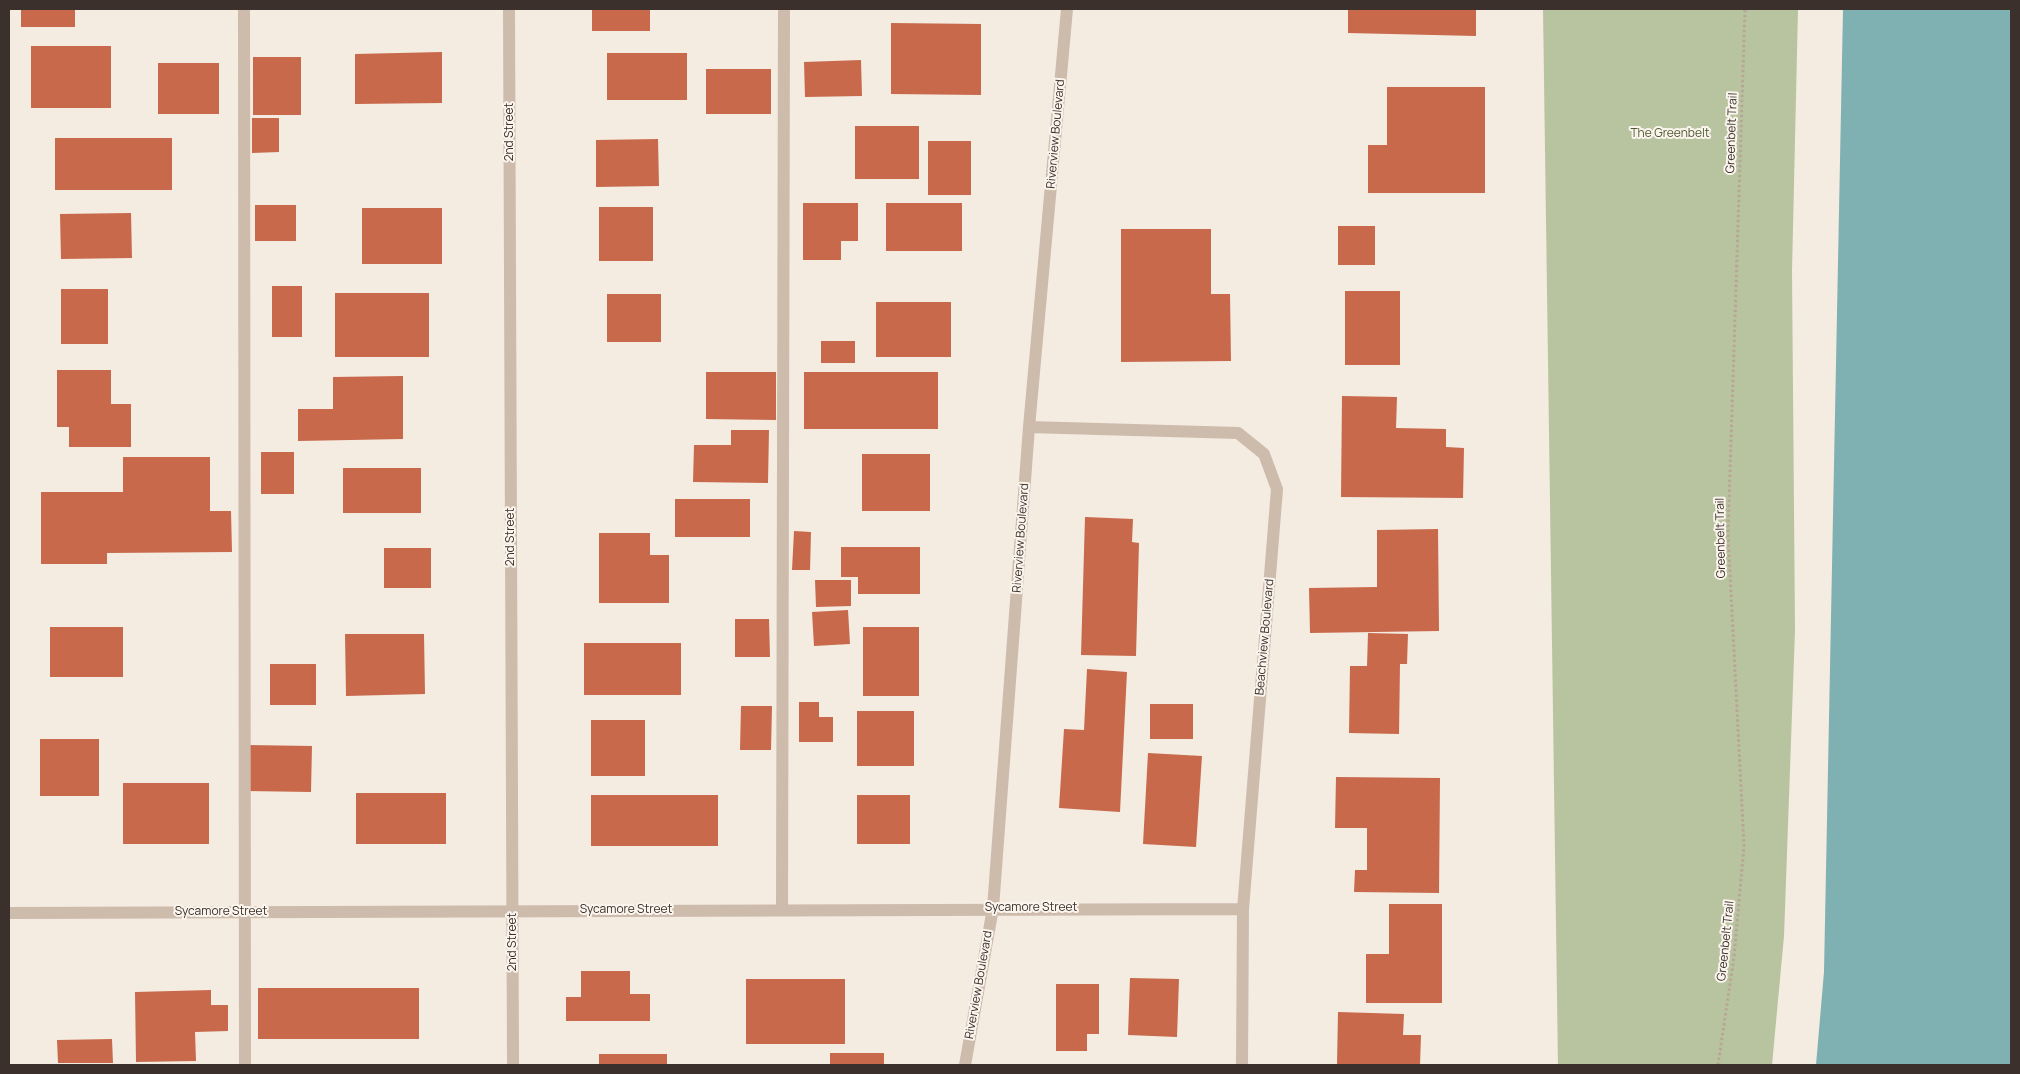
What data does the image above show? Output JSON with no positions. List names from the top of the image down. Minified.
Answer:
{"streets":{"street":["2nd Street","Riverview Boulevard","Beachview Boulevard","Sycamore Street"],"path":["Greenbelt Trail"]},"crossings":[["2nd Street","Sycamore Street"],["Riverview Boulevard","Beachview Boulevard"],["Riverview Boulevard","Sycamore Street"],["Beachview Boulevard","Sycamore Street"]],"parks":["The Greenbelt"]}
